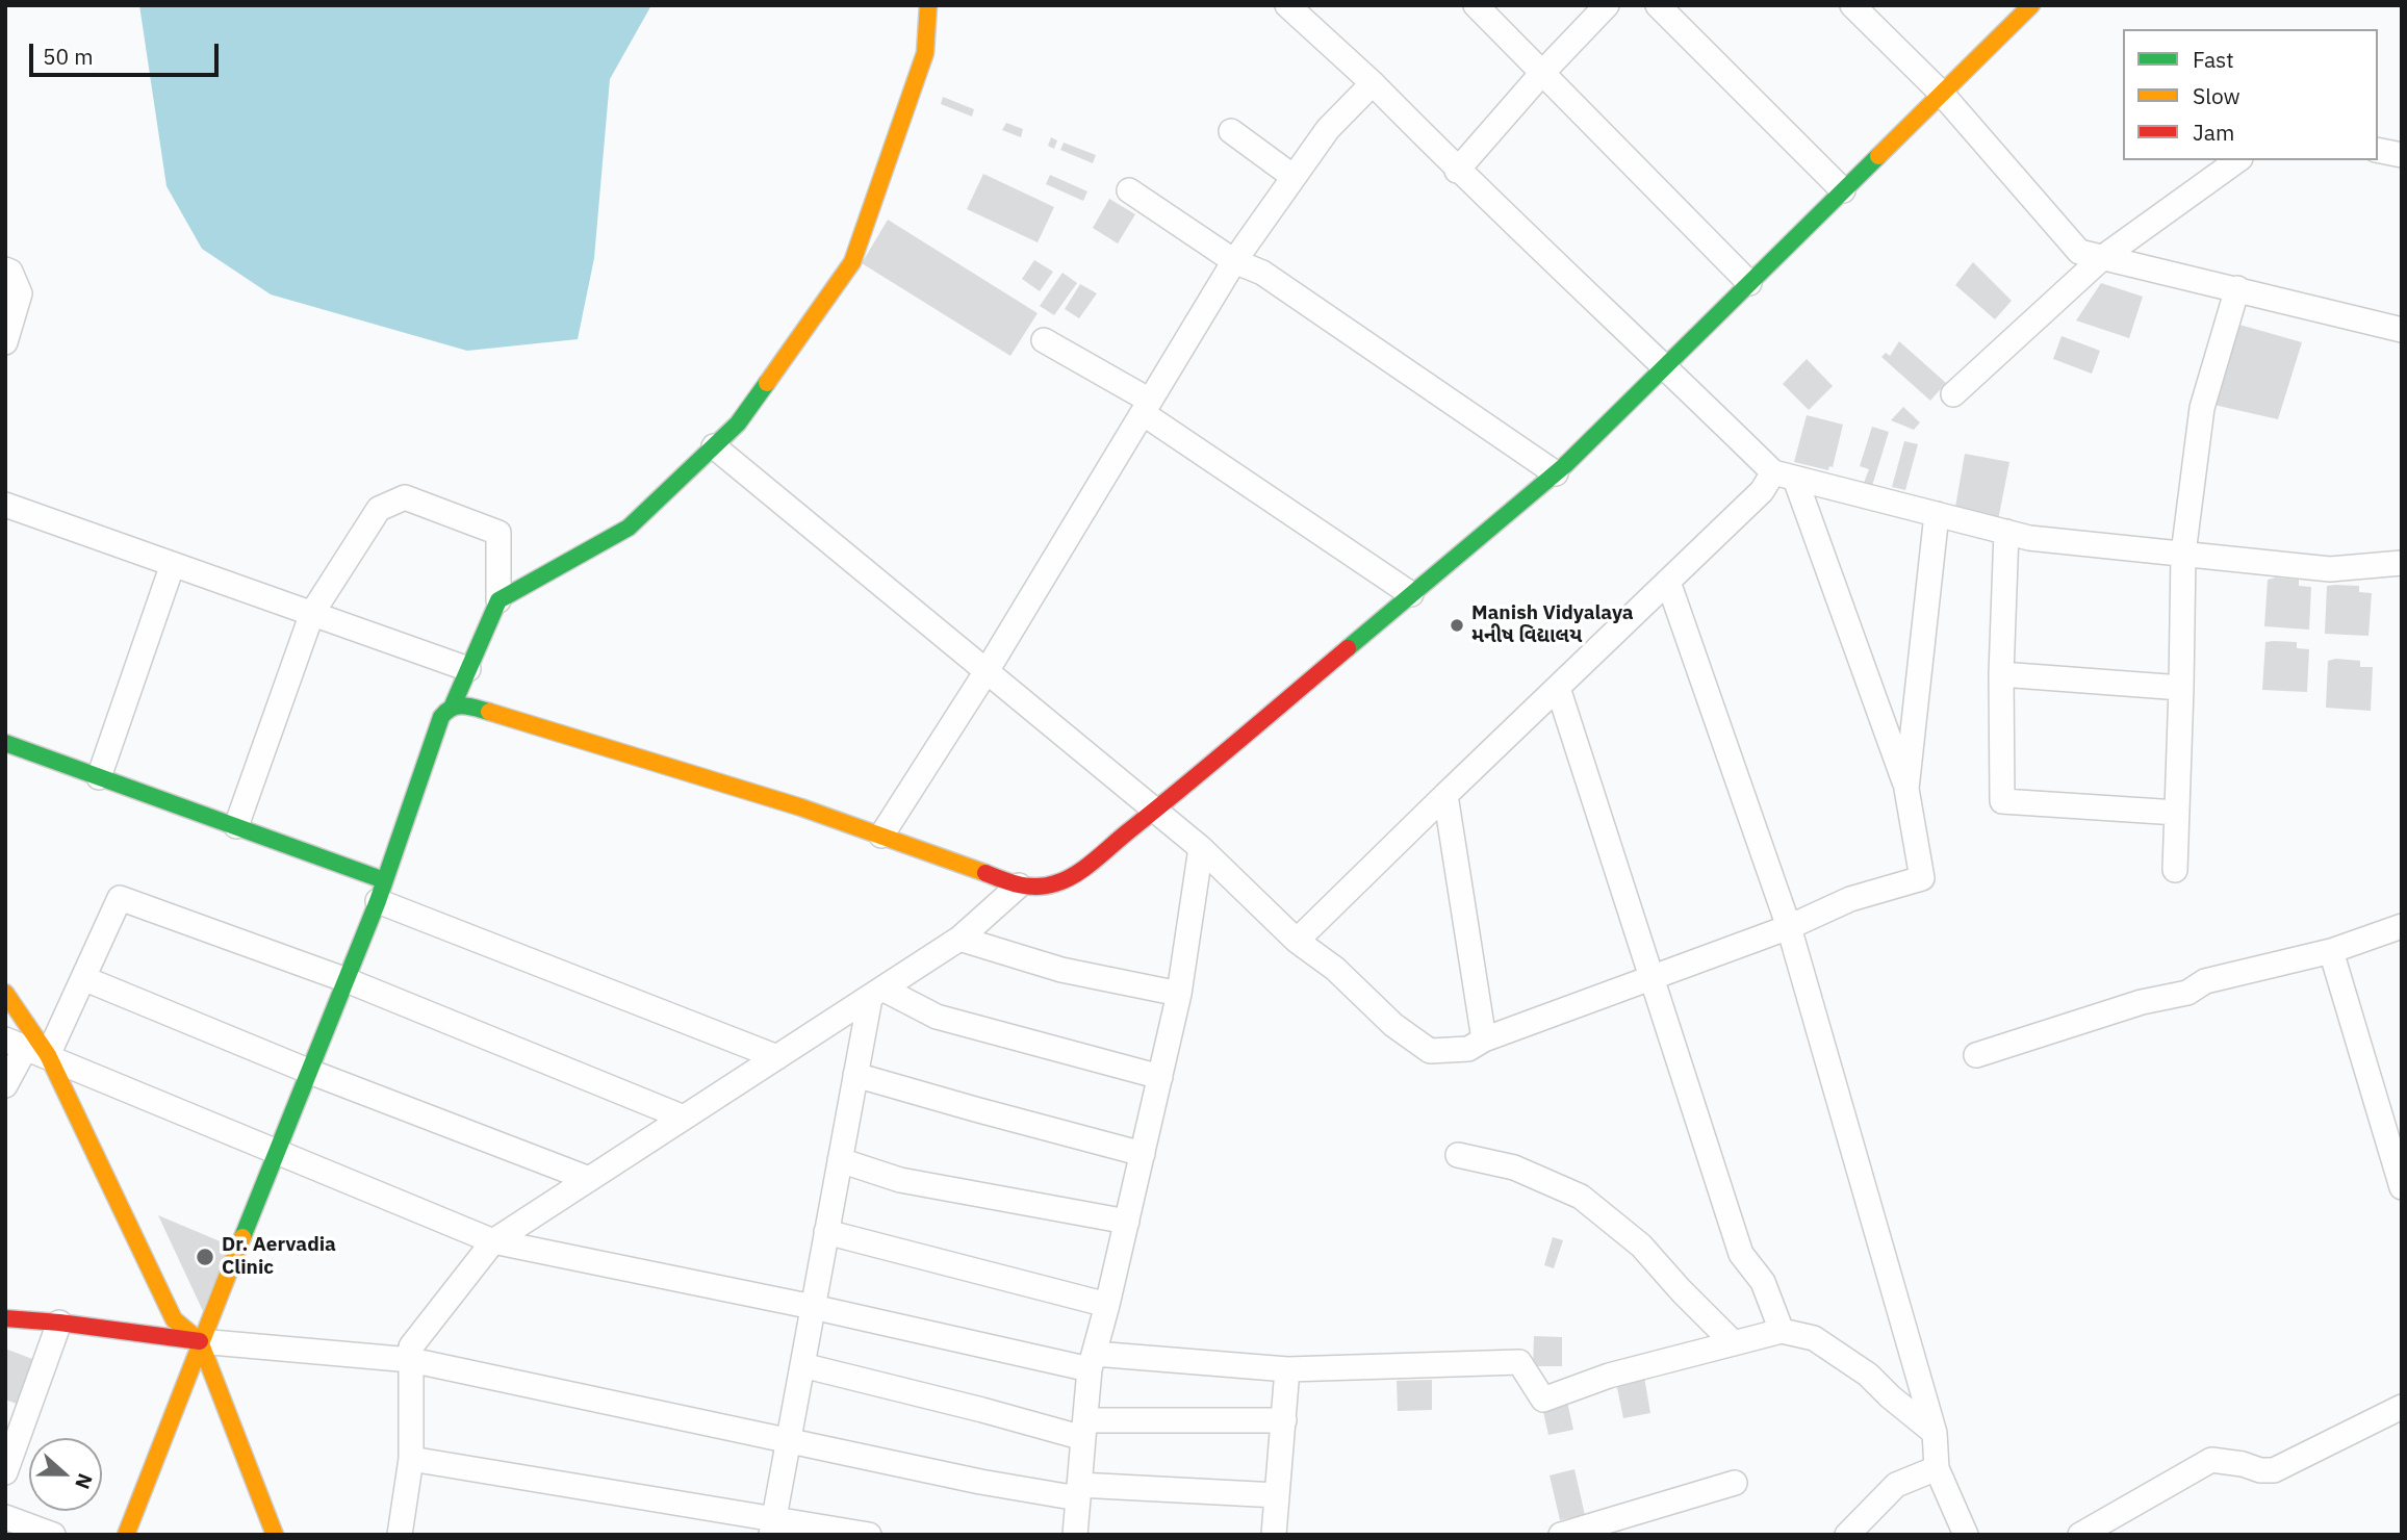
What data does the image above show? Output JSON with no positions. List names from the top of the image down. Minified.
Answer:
{"places":["Manish Vidyalaya મનીષ વિદ્યાલય","Dr. Aervadia Clinic"],"legend":["Fast","Slow","Jam"],"scale_bar":"50 m","north":"right"}
